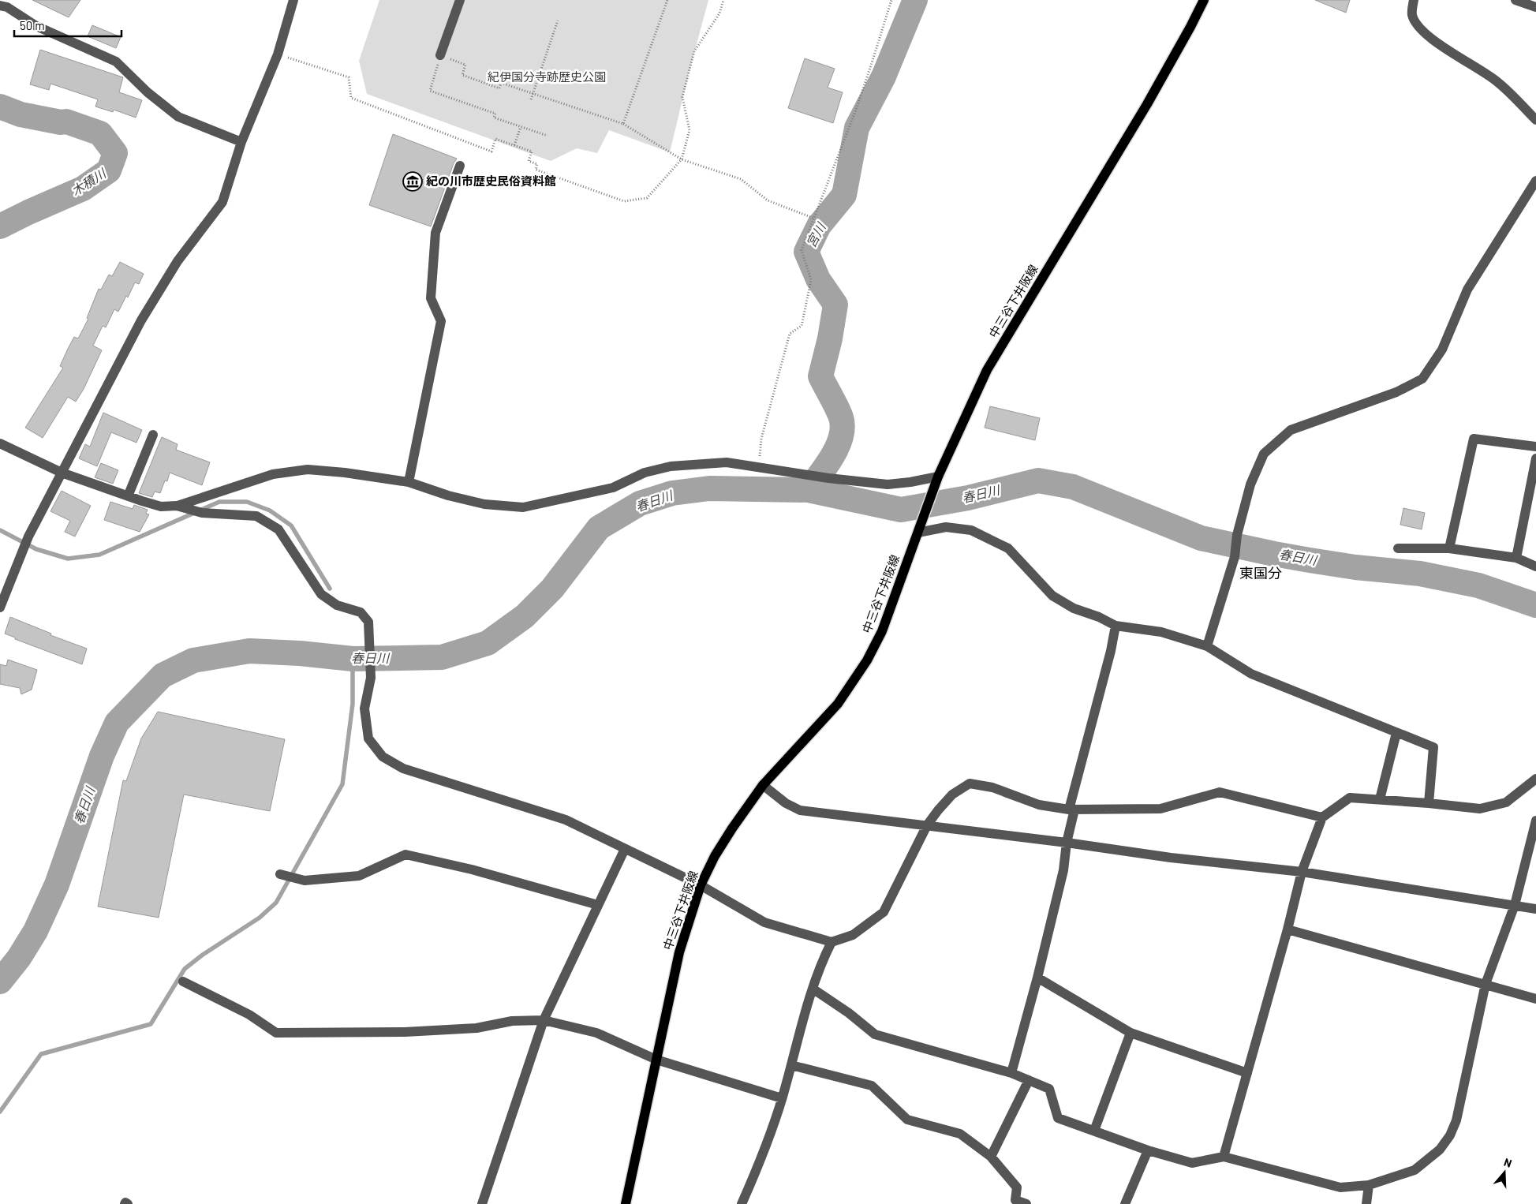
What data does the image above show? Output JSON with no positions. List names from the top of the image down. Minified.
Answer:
{"streets":{"main road":["中三谷下井阪線"]},"districts":["東国分"],"water":["木積川","宮川","春日川"],"parks":["紀伊国分寺跡歴史公園"],"places":{"museum":["紀の川市歴史民俗資料館"]},"scale_bar":"50 m","north":"top"}
